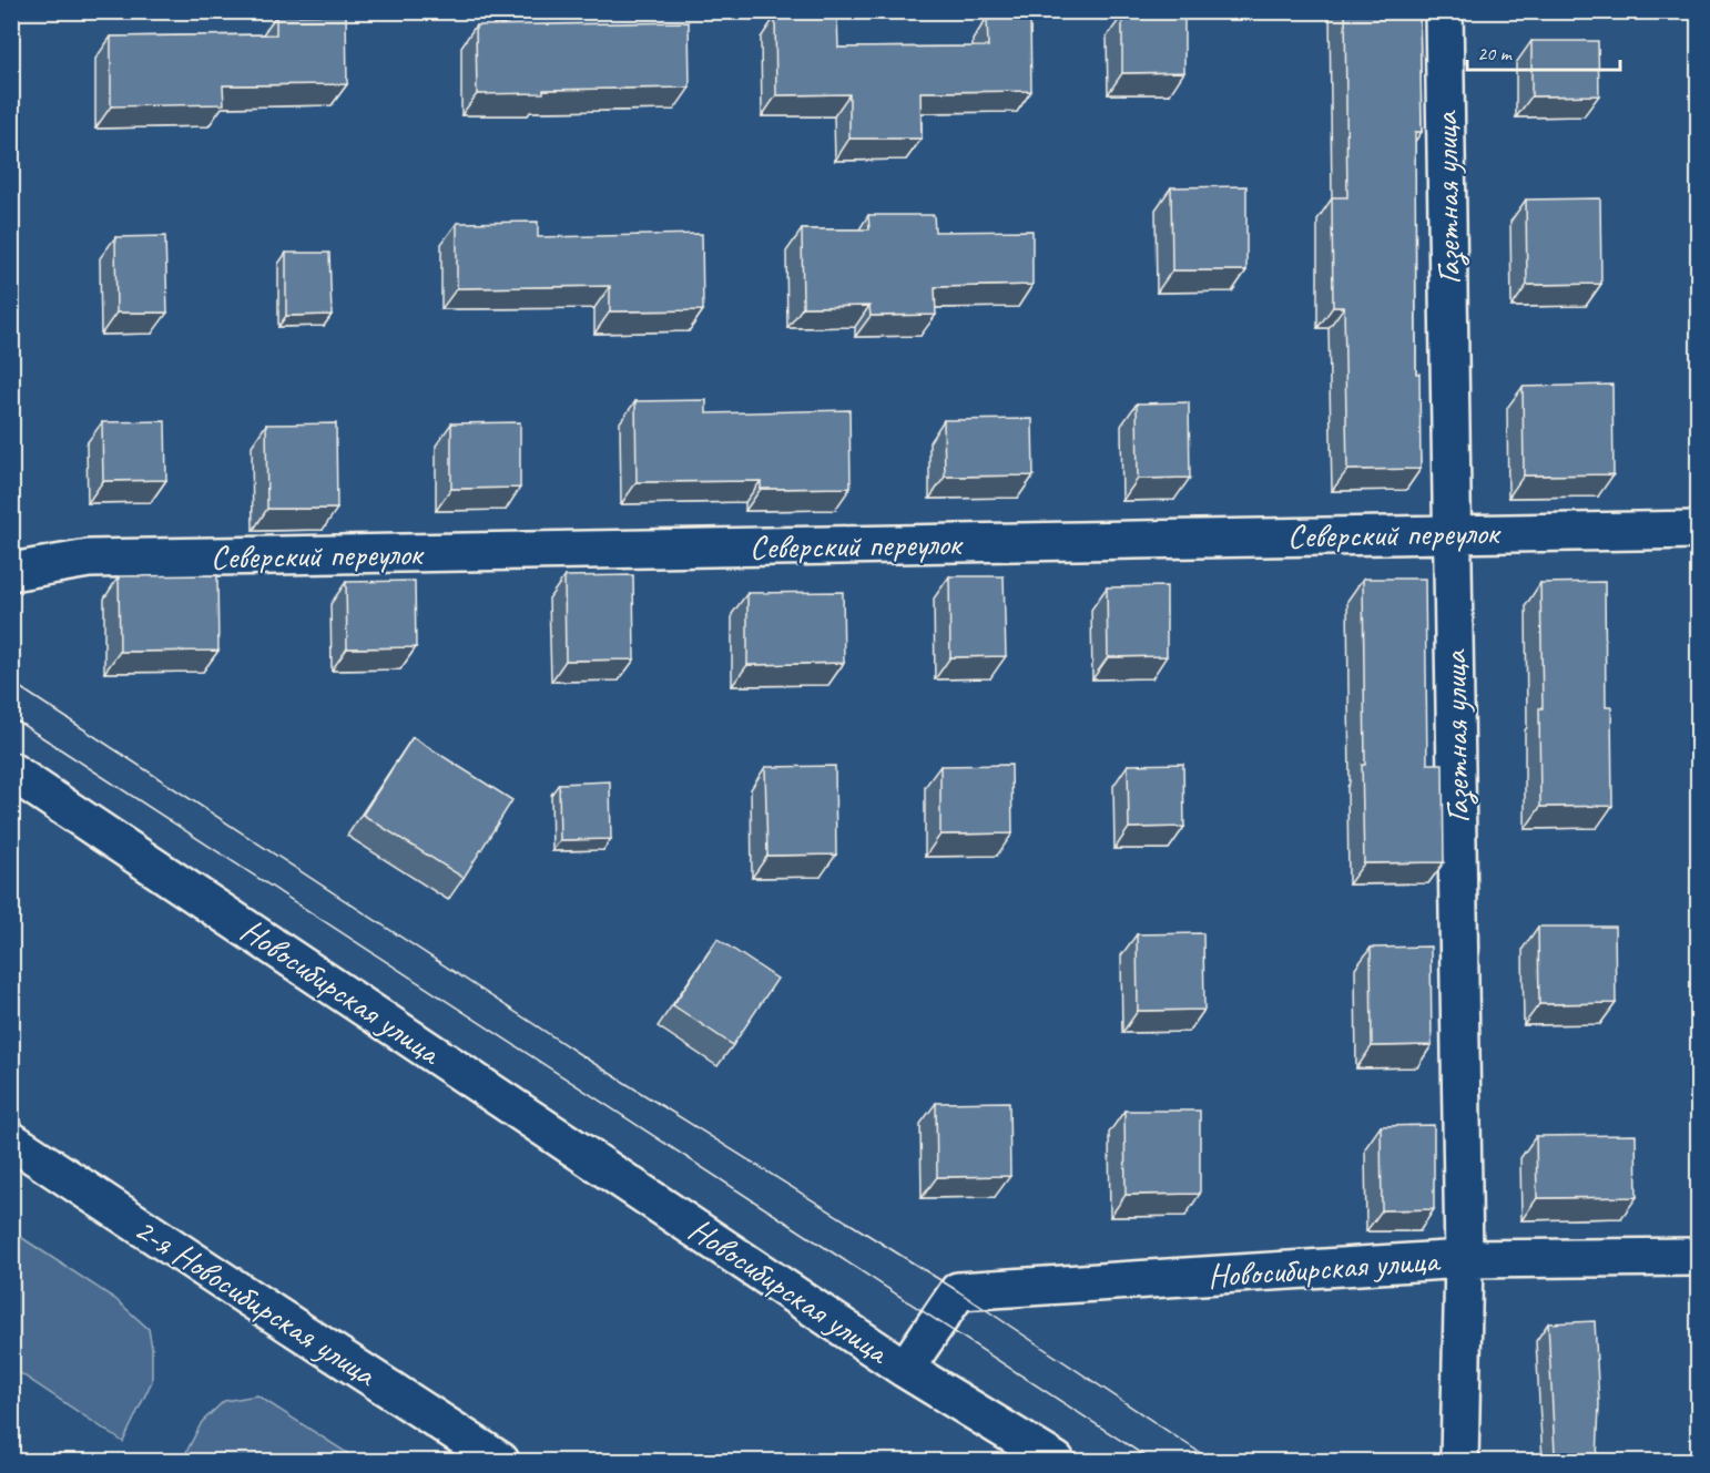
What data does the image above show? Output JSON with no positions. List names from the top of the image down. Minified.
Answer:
{"streets":{"street":["Газетная улица","Северский переулок","Новосибирская улица","2-я Новосибирская улица"]},"crossings":[["Газетная улица","Северский переулок"],["Газетная улица","Новосибирская улица"]],"scale_bar":"20 m"}
